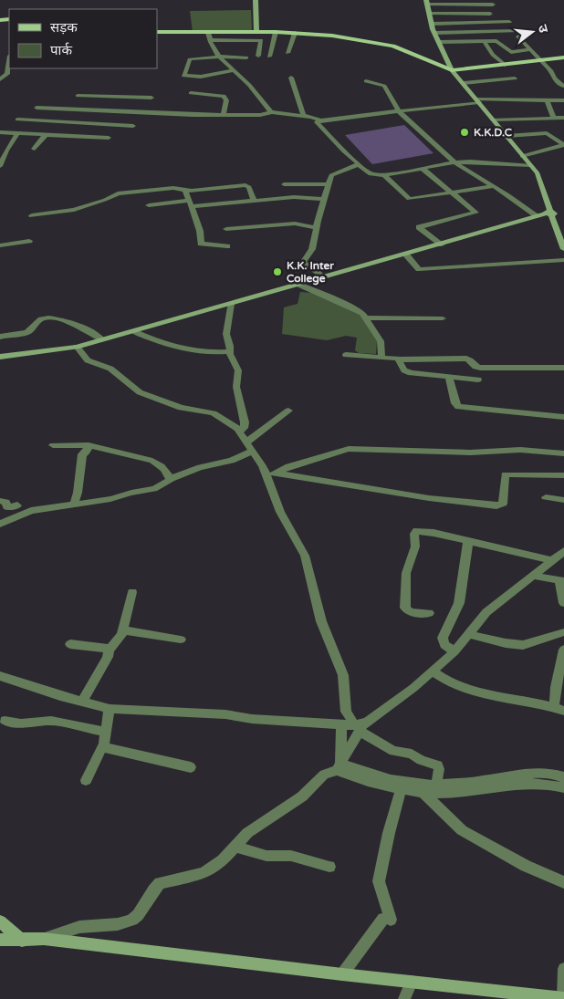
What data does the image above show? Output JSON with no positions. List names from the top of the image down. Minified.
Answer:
{"places":["K.K.D.C","K.K. Inter College"],"legend":["सड़क","पार्क"],"north":"right"}
